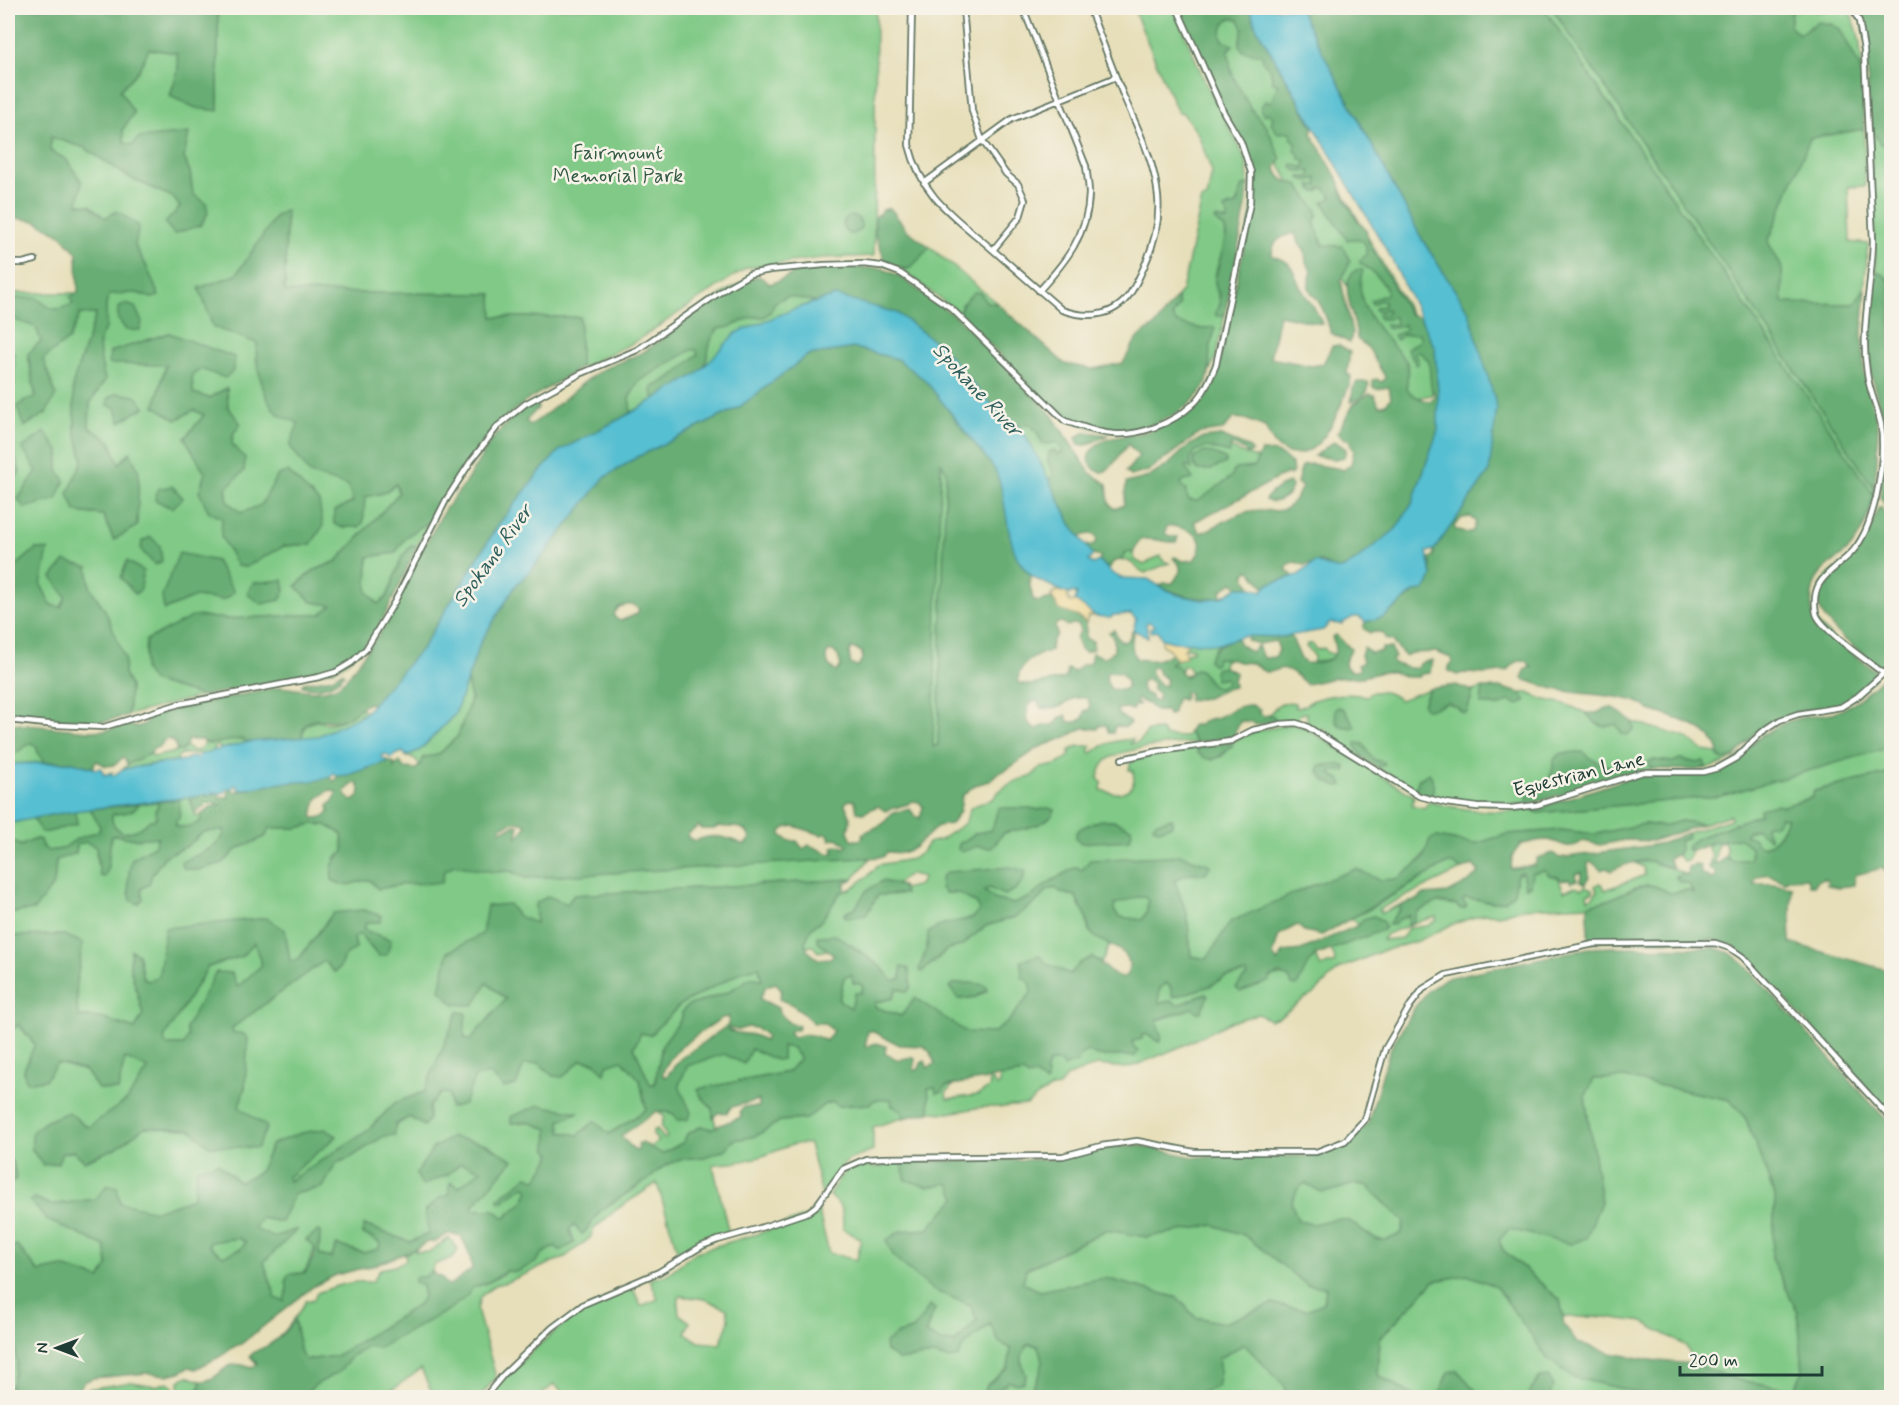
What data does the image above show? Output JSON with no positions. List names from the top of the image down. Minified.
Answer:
{"streets":{"street":["Equestrian Lane"]},"water":["Spokane River"],"parks":["Fairmount Memorial Park"],"scale_bar":"200 m","north":"left"}
